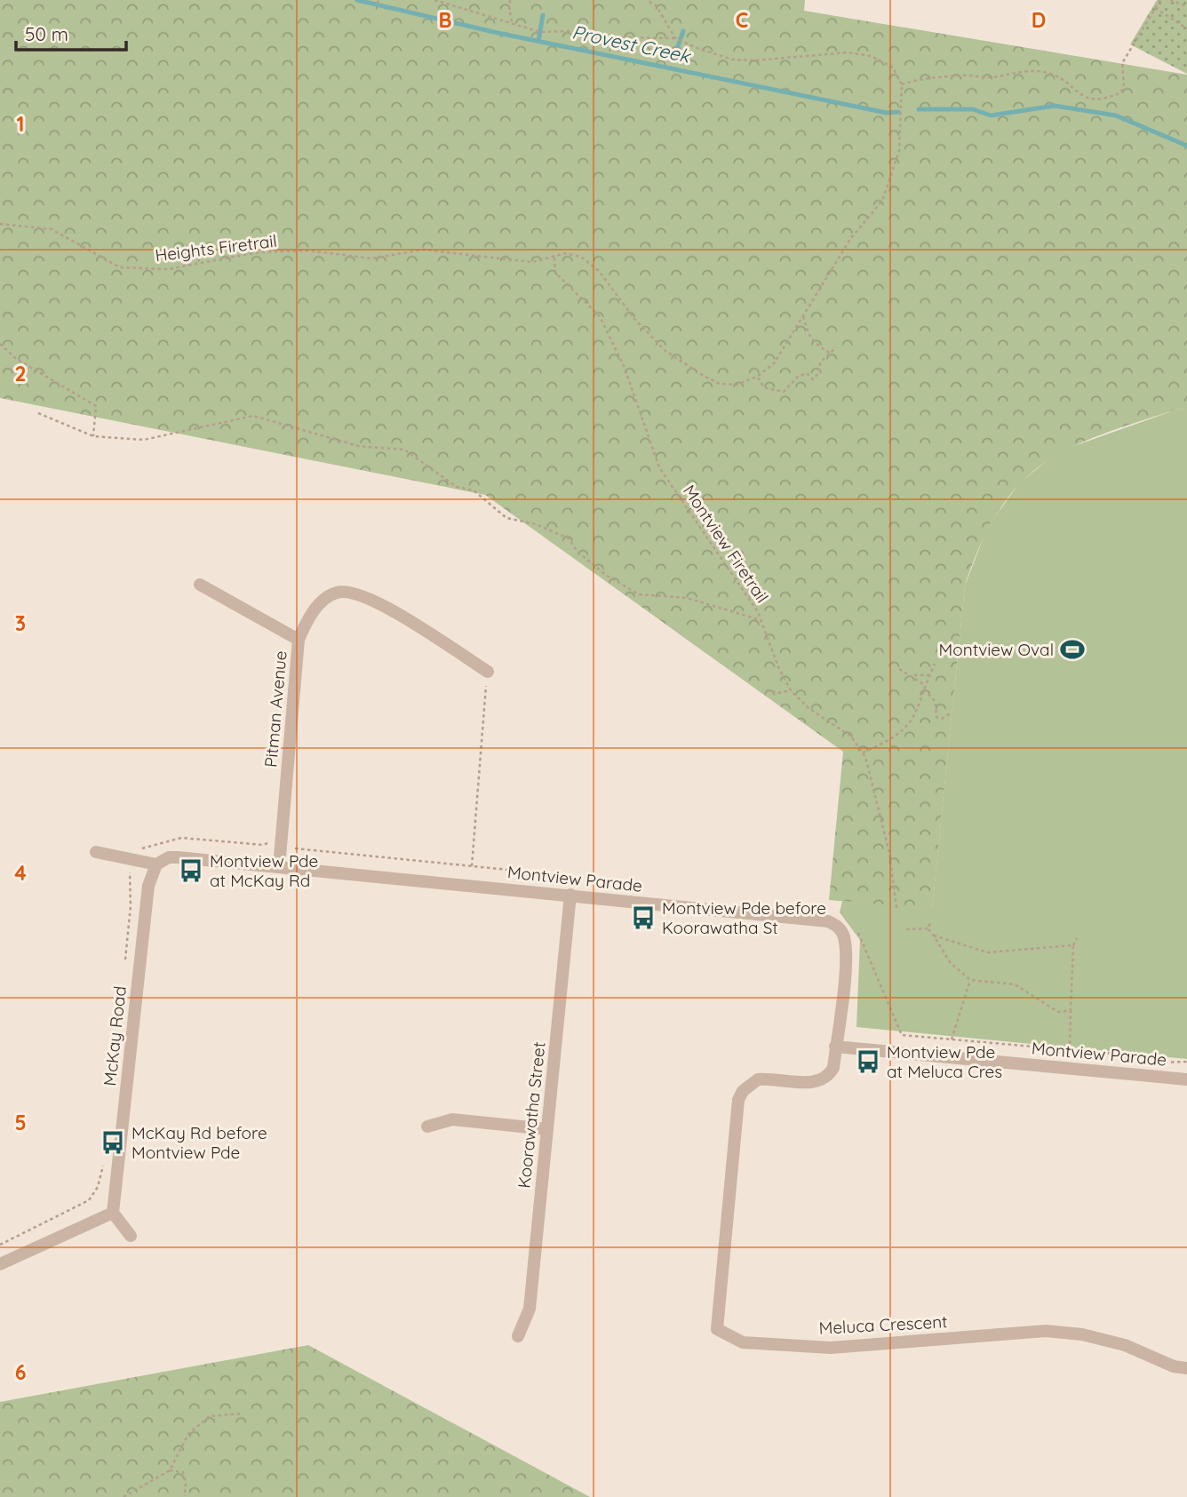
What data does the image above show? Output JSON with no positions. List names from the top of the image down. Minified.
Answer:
{"streets":{"street":["Pitman Avenue","Montview Parade","McKay Road","Koorawatha Street","Meluca Crescent"],"path":["Heights Firetrail","Montview Firetrail"]},"crossings":[["Heights Firetrail","Montview Firetrail"],["Pitman Avenue","Montview Parade"],["Montview Parade","McKay Road"],["Montview Parade","Koorawatha Street"],["Montview Parade","Meluca Crescent"]],"water":["Provest Creek"],"places":{"sports":["Montview Oval"],"bus stop":["Montview Pde at McKay Rd","Montview Pde before Koorawatha St","Montview Pde at Meluca Cres","McKay Rd before Montview Pde"]},"scale_bar":"50 m","grid":{"columns":["B","C","D"],"rows":["1","2","3","4","5","6"]}}
